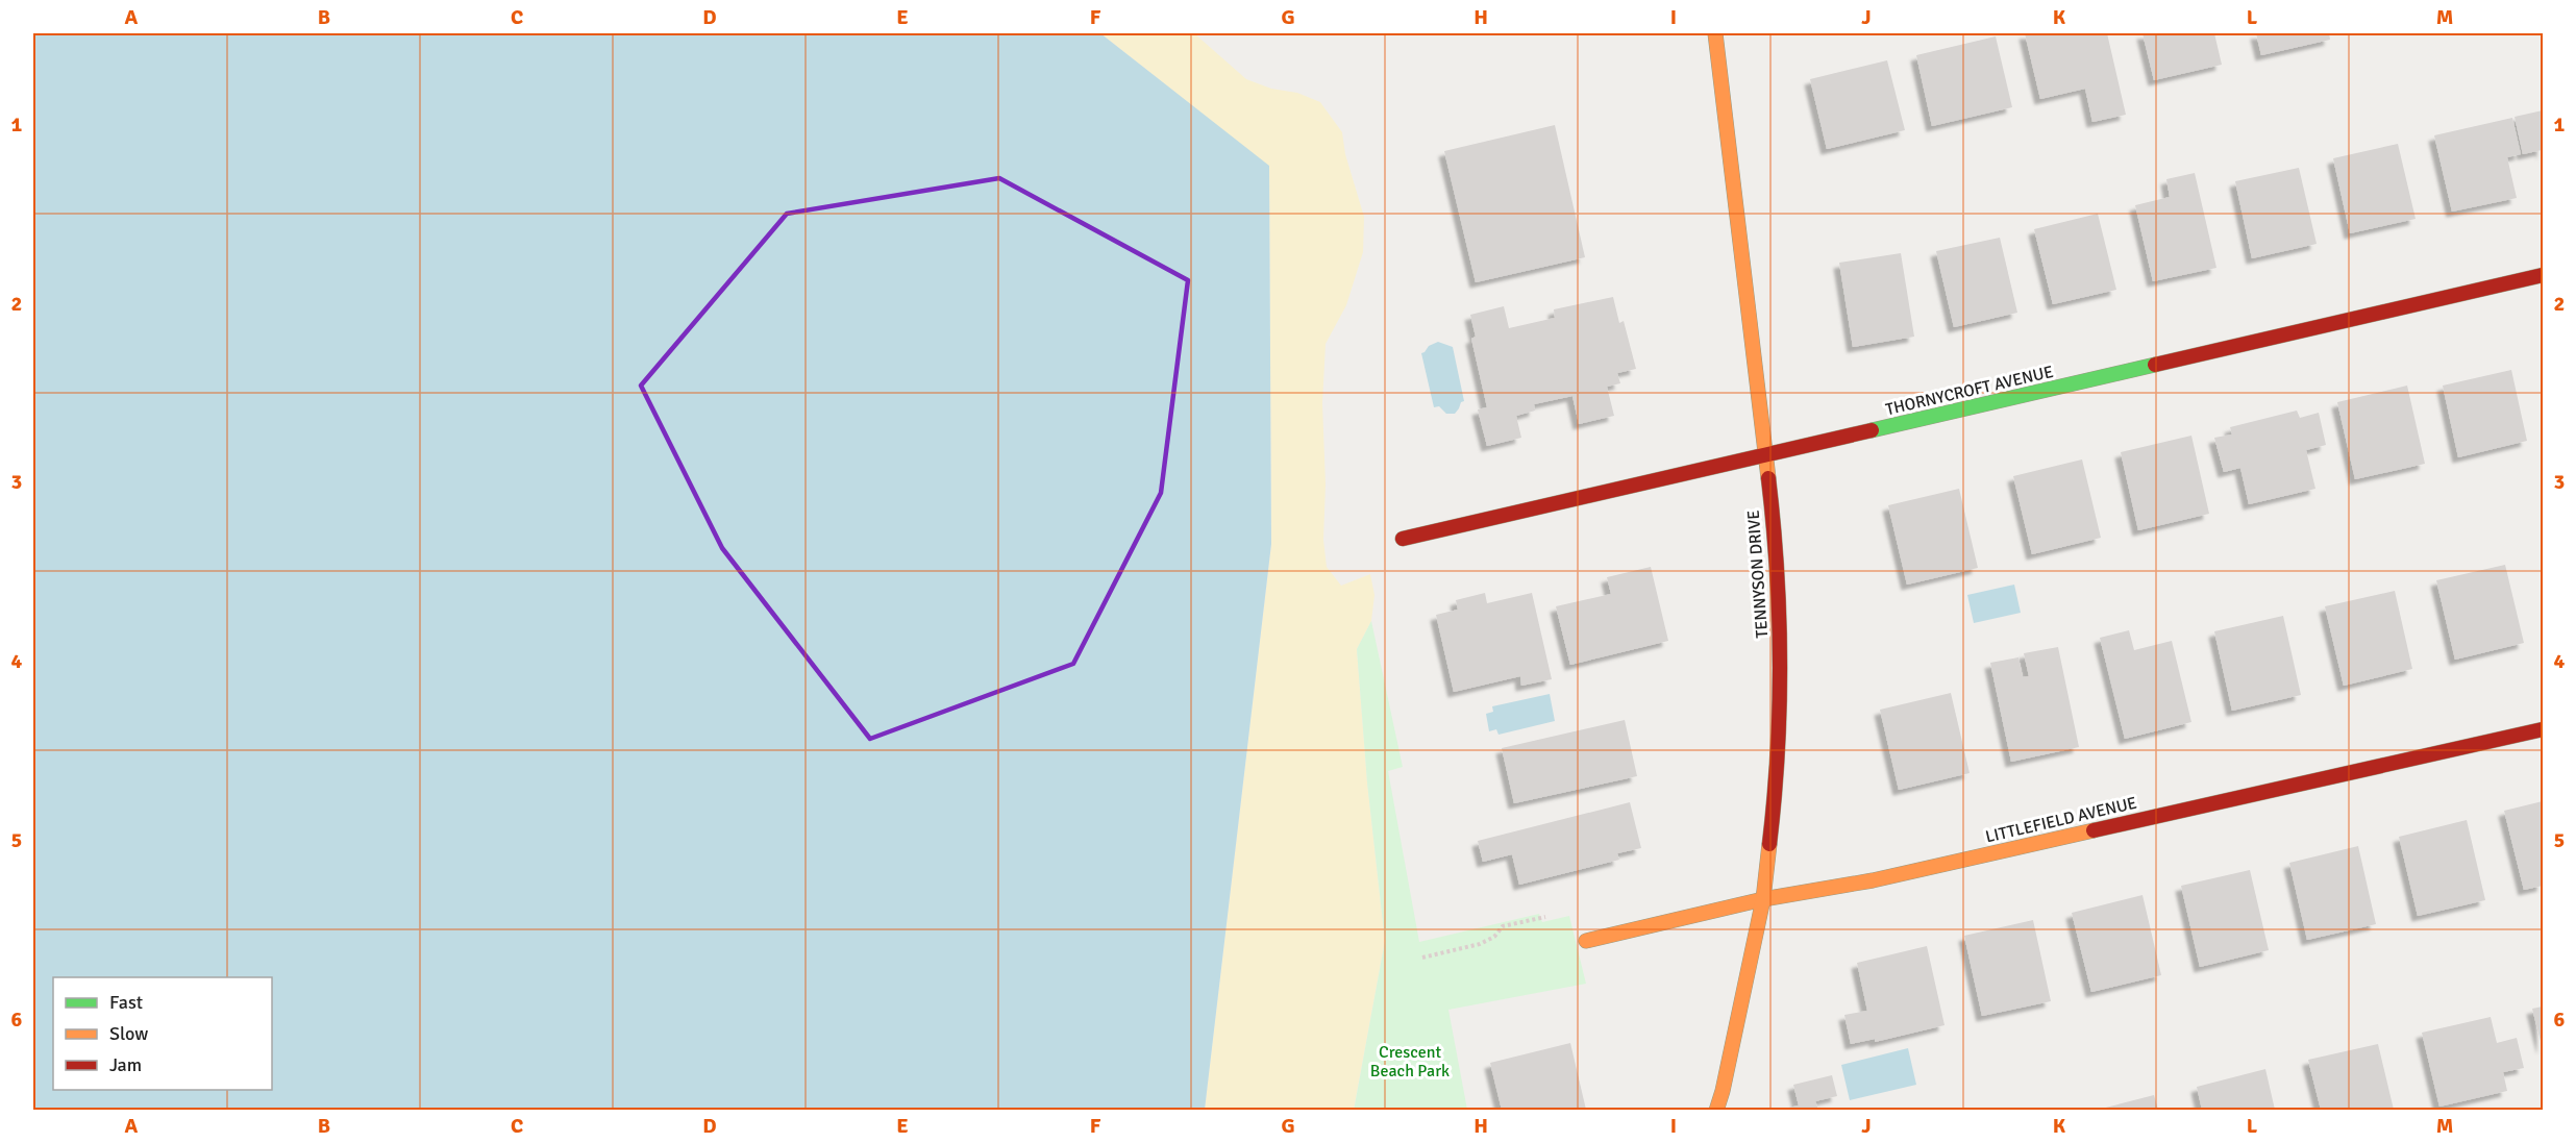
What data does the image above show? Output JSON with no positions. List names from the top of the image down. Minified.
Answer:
{"streets":{"street":["THORNYCROFT AVENUE","TENNYSON DRIVE","LITTLEFIELD AVENUE"]},"crossings":[["THORNYCROFT AVENUE","TENNYSON DRIVE"],["TENNYSON DRIVE","LITTLEFIELD AVENUE"]],"parks":["Crescent Beach Park"],"legend":["Fast","Slow","Jam"],"grid":{"columns":["A","B","C","D","E","F","G","H","I","J","K","L","M"],"rows":["1","2","3","4","5","6"]}}
